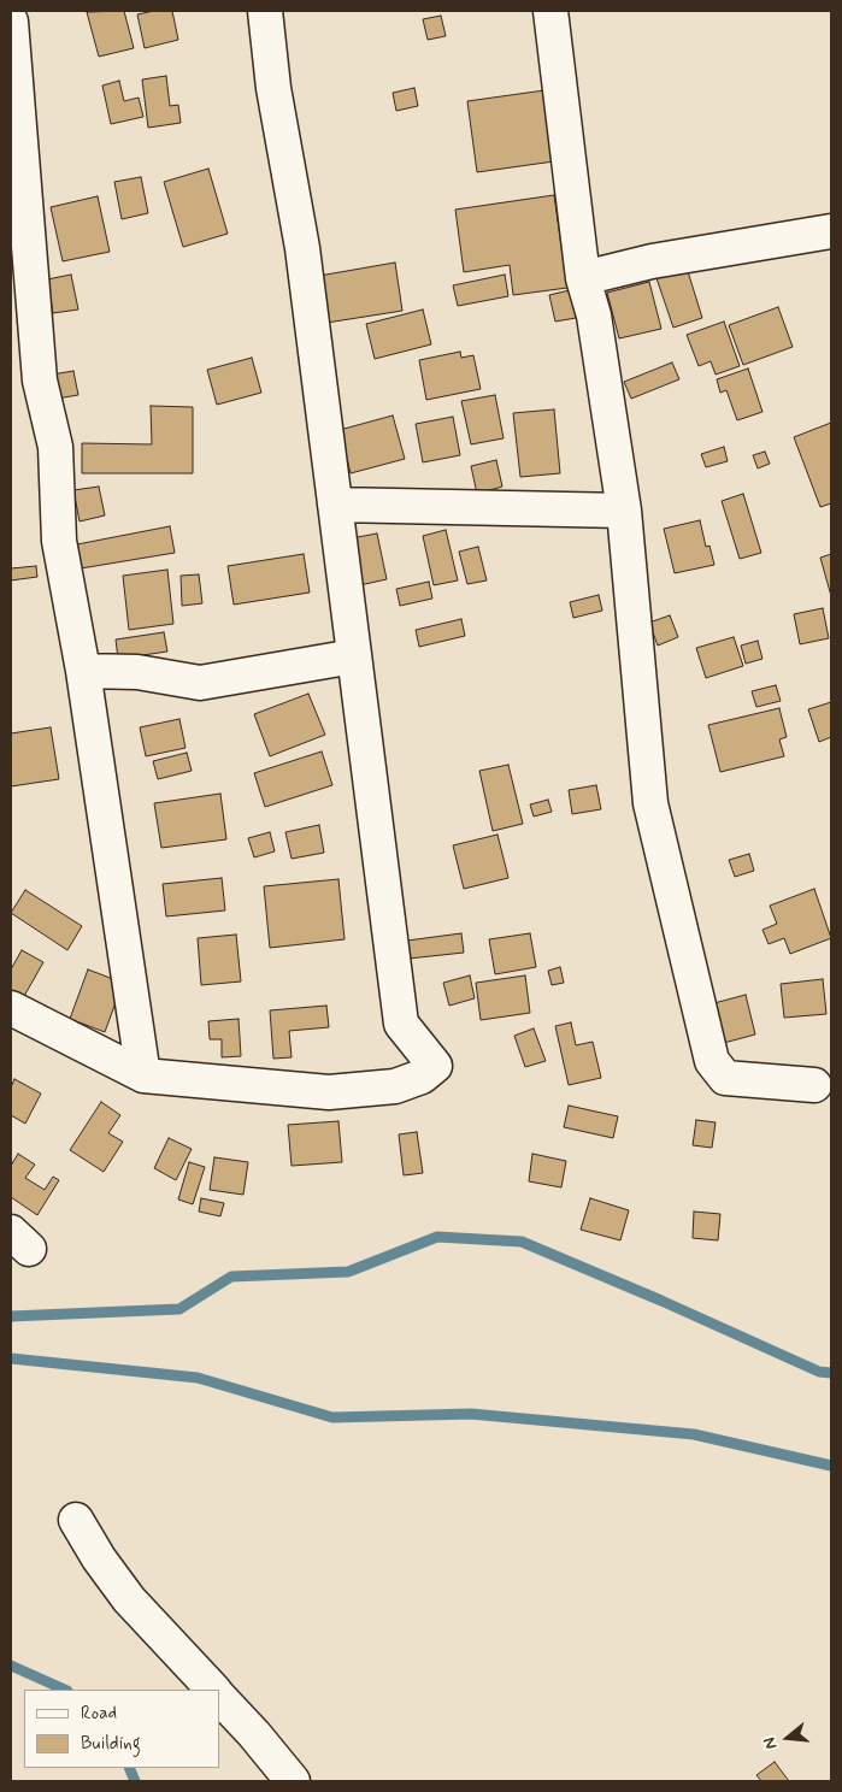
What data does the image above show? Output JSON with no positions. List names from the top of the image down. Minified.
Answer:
{"legend":["Road","Building"],"north":"left"}
